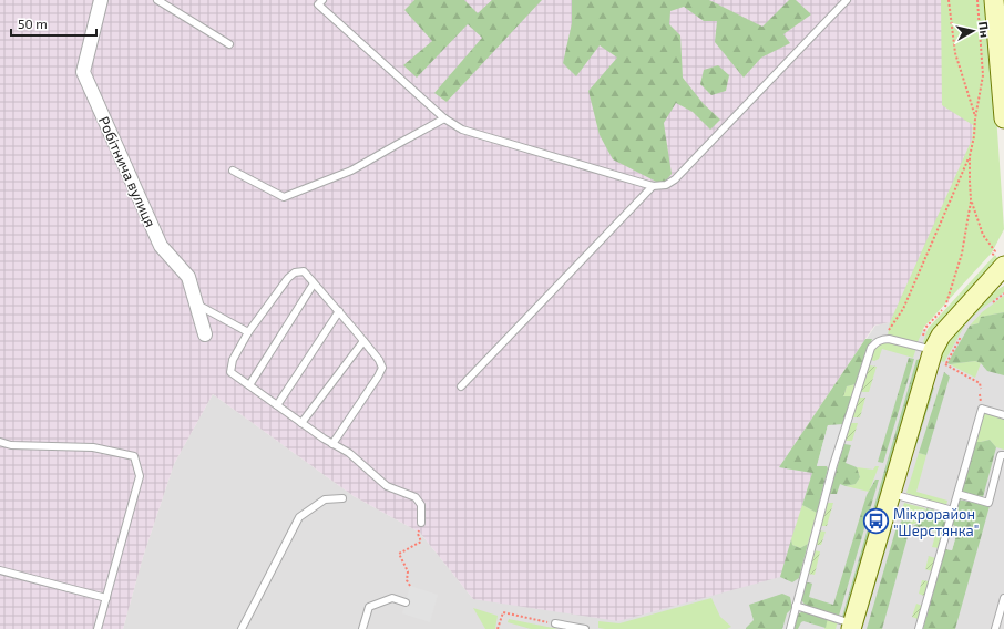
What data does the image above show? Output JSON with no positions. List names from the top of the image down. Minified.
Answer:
{"streets":{"street":["Робітнича вулиця"]},"places":{"bus stop":["Мікрорайон \"Шерстянка\""]},"scale_bar":"50 m","north":"right"}
